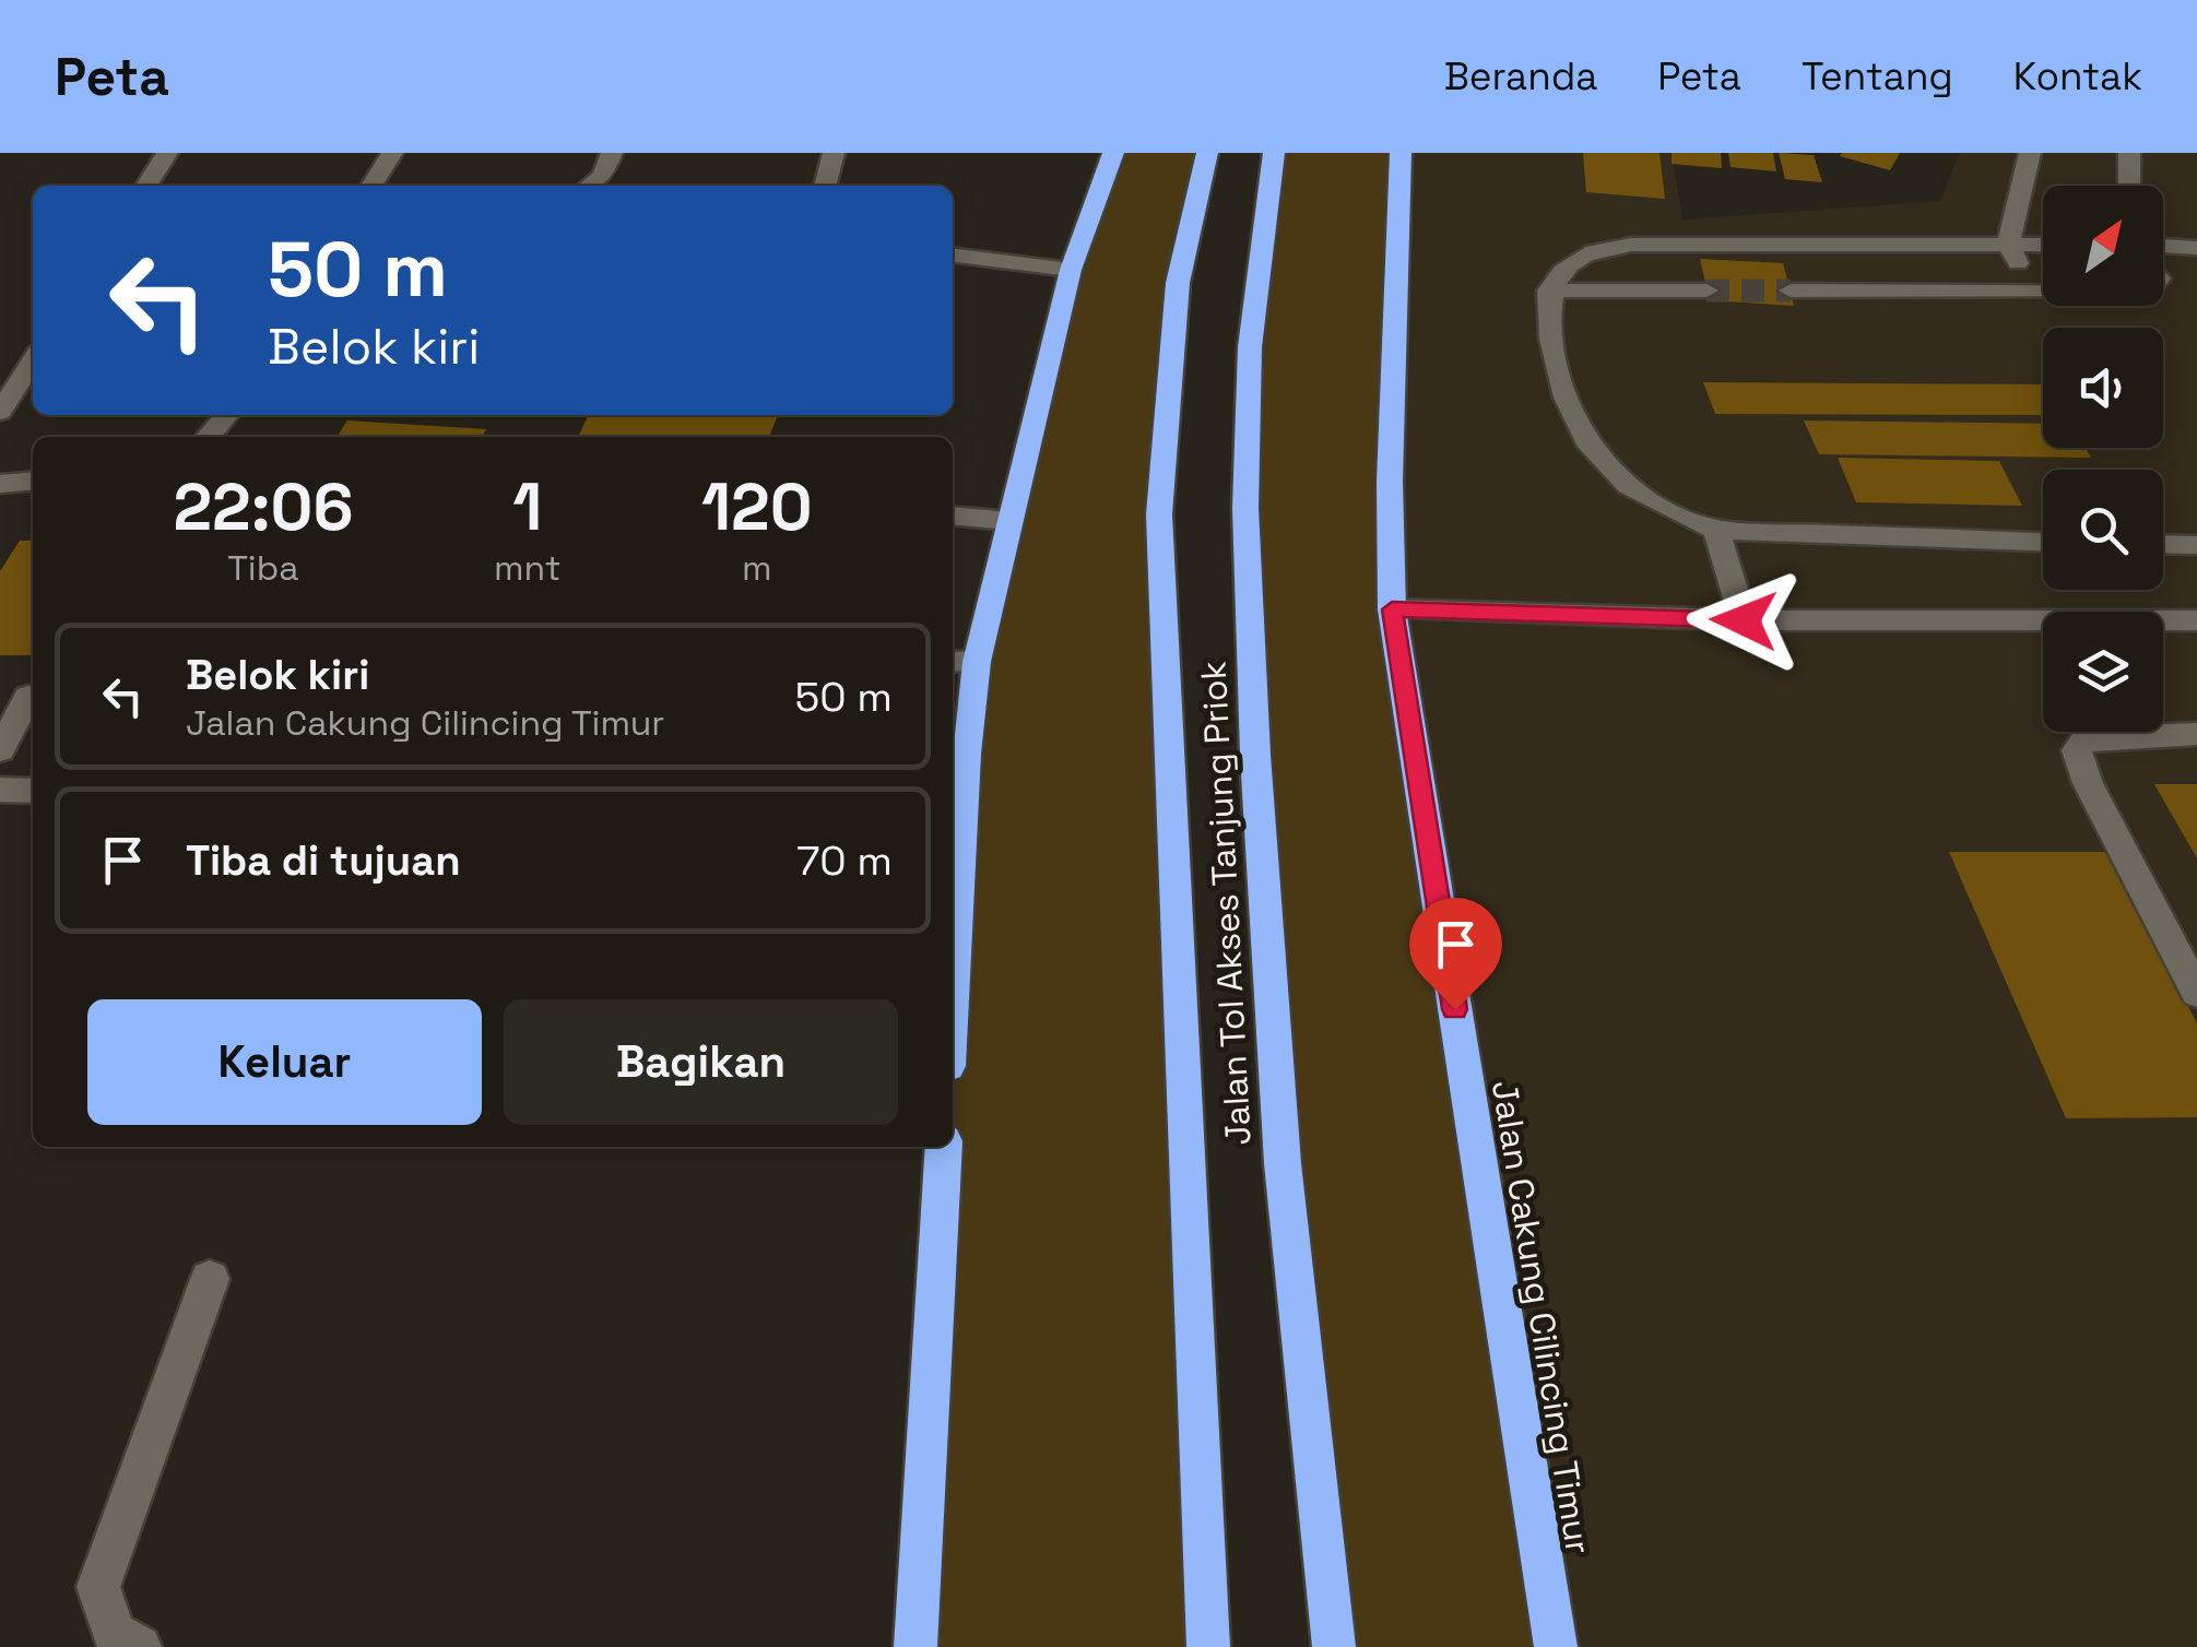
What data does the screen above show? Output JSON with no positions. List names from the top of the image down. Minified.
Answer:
{"streets":{"highway":["Jalan Tol Akses Tanjung Priok","Jalan Cakung Cilincing Timur"]},"north":"top right","page":{"header":"Peta","nav":["Beranda","Peta","Tentang","Kontak"],"turn":["50 m","Belok kiri"],"eta":["22:06","Tiba","1","mnt","120","m"],"list":[{"name":"Belok kiri","note":"Jalan Cakung Cilincing Timur","value":"50 m"},{"name":"Tiba di tujuan","value":"70 m"}],"buttons":["Keluar","Bagikan"]}}
